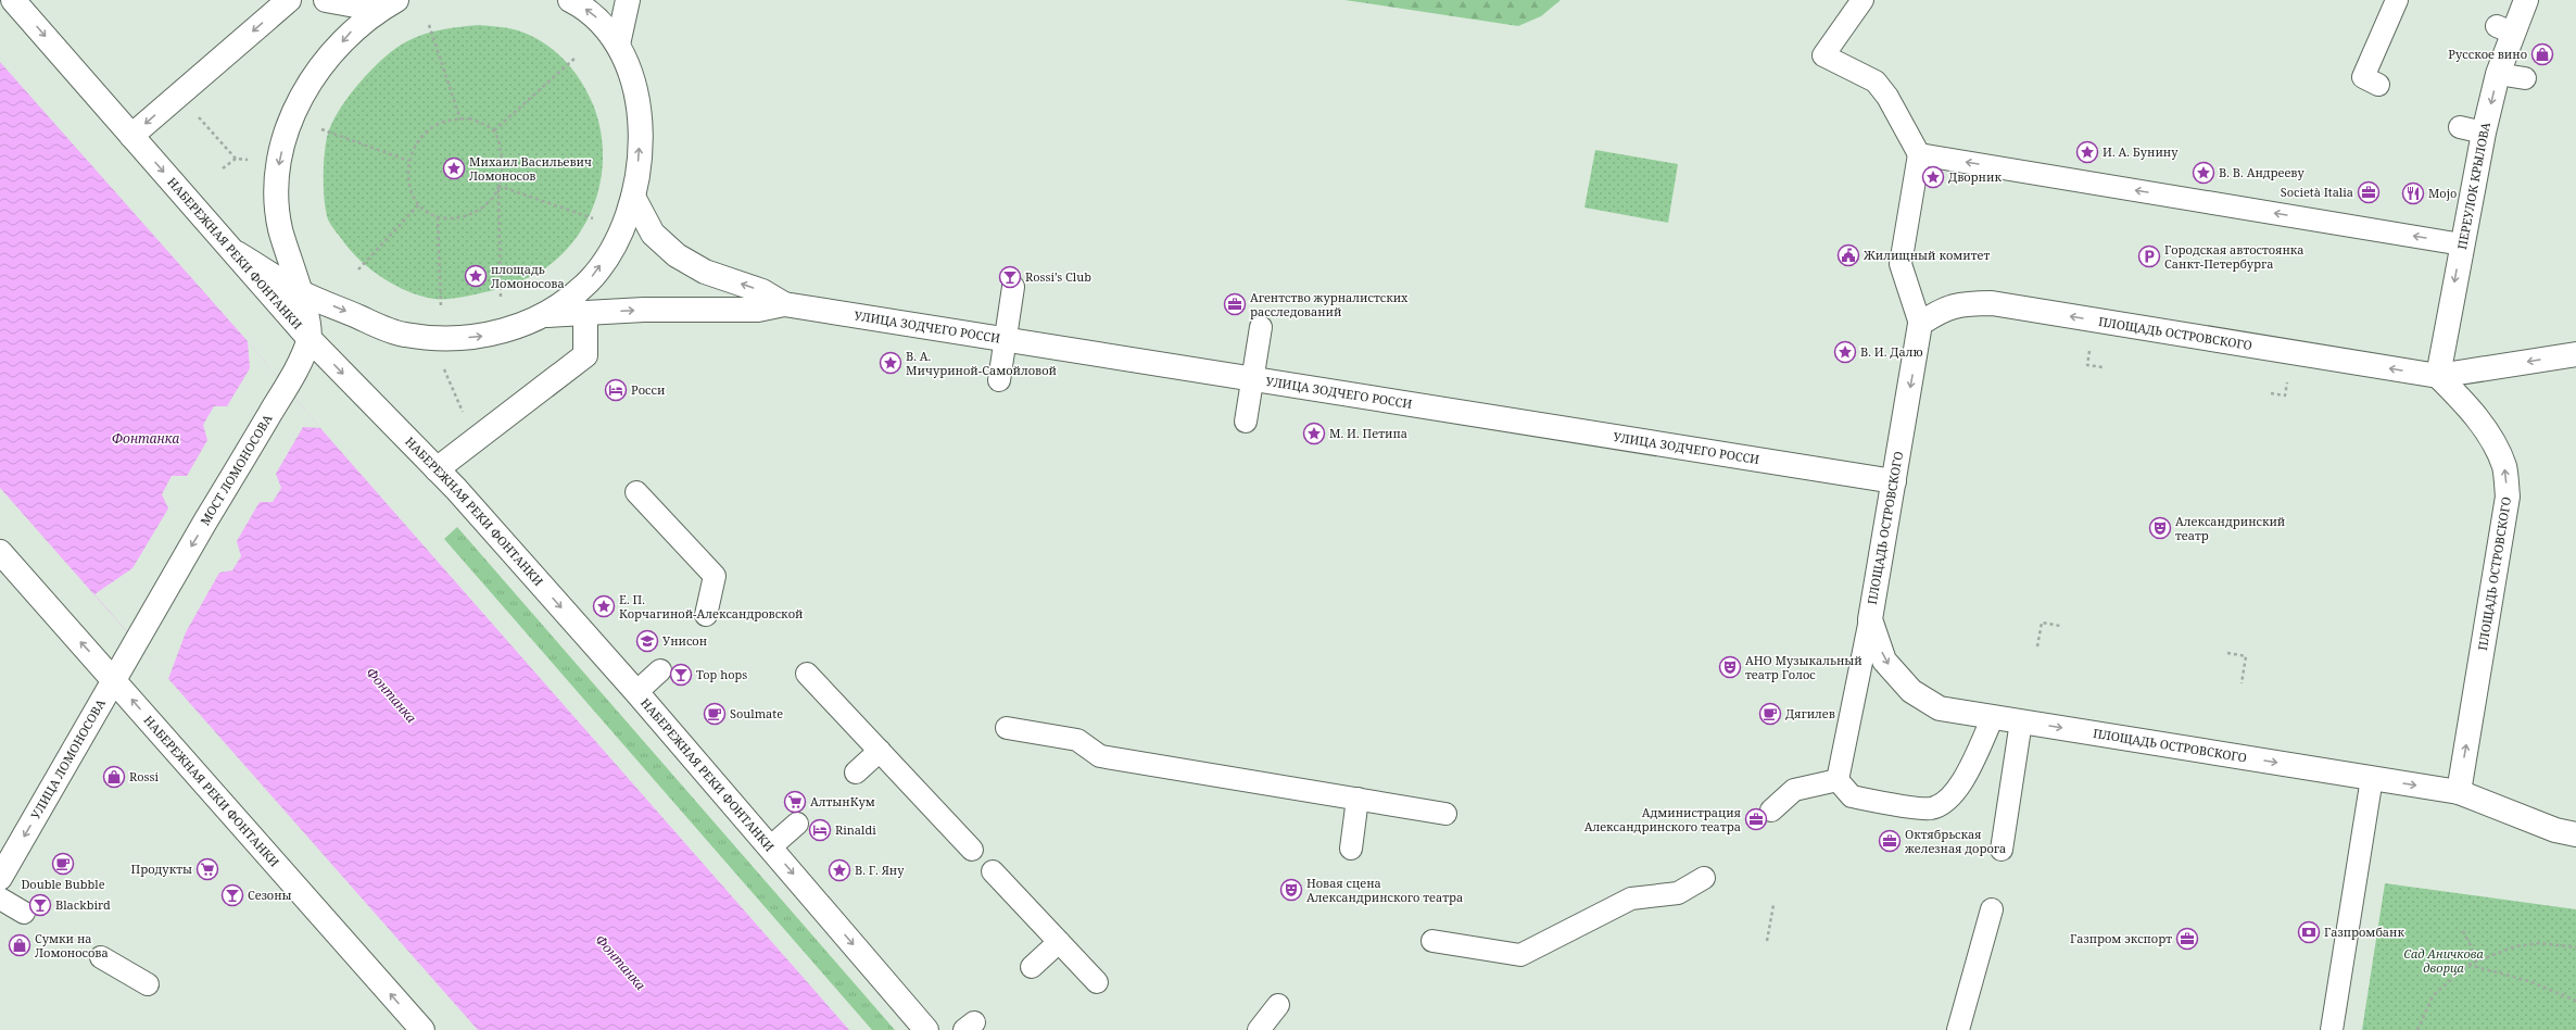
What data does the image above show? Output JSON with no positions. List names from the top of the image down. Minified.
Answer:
{"streets":{"street":["ПЕРЕУЛОК КРЫЛОВА","НАБЕРЕЖНАЯ РЕКИ ФОНТАНКИ","УЛИЦА ЗОДЧЕГО РОССИ","ПЛОЩАДЬ ОСТРОВСКОГО","МОСТ ЛОМОНОСОВА","УЛИЦА ЛОМОНОСОВА"]},"crossings":[["ПЕРЕУЛОК КРЫЛОВА","ПЛОЩАДЬ ОСТРОВСКОГО"],["НАБЕРЕЖНАЯ РЕКИ ФОНТАНКИ","МОСТ ЛОМОНОСОВА"],["НАБЕРЕЖНАЯ РЕКИ ФОНТАНКИ","УЛИЦА ЛОМОНОСОВА"],["УЛИЦА ЗОДЧЕГО РОССИ","ПЛОЩАДЬ ОСТРОВСКОГО"],["МОСТ ЛОМОНОСОВА","УЛИЦА ЛОМОНОСОВА"]],"one_way":["ПЕРЕУЛОК КРЫЛОВА","МОСТ ЛОМОНОСОВА","УЛИЦА ЛОМОНОСОВА"],"water":["Фонтанка"],"parks":["Сад Аничкова дворца"],"places":{"shop":["Русское вино","Rossi","Сумки на Ломоносова"],"place":["И. А. Бунину","Михаил Васильевич Ломоносов","В. В. Андрееву","Дворник","площадь Ломоносова","В. И. Далю","В. А. Мичуриной-Самойловой","М. И. Петипа","Е. П. Корчагиной-Александровской","В. Г. Яну"],"office":["Società Italia","Агентство журналистских расследований","Администрация Александринского театра","Октябрьская железная дорога","Газпром экспорт"],"restaurant":["Mojo"],"public building":["Жилищный комитет"],"parking":["Городская автостоянка Санкт-Петербурга"],"bar":["Rossi’s Club","Top hops","Сезоны","Blackbird"],"hotel":["Росси","Rinaldi"],"theatre":["Александринский театр","АНО Музыкальный театр Голос","Новая сцена Александринского театра"],"school or university":["Унисон"],"cafe":["Soulmate","Дягилев","Double Bubble"],"supermarket":["АлтынКум","Продукты"],"bank":["Газпромбанк"]}}
